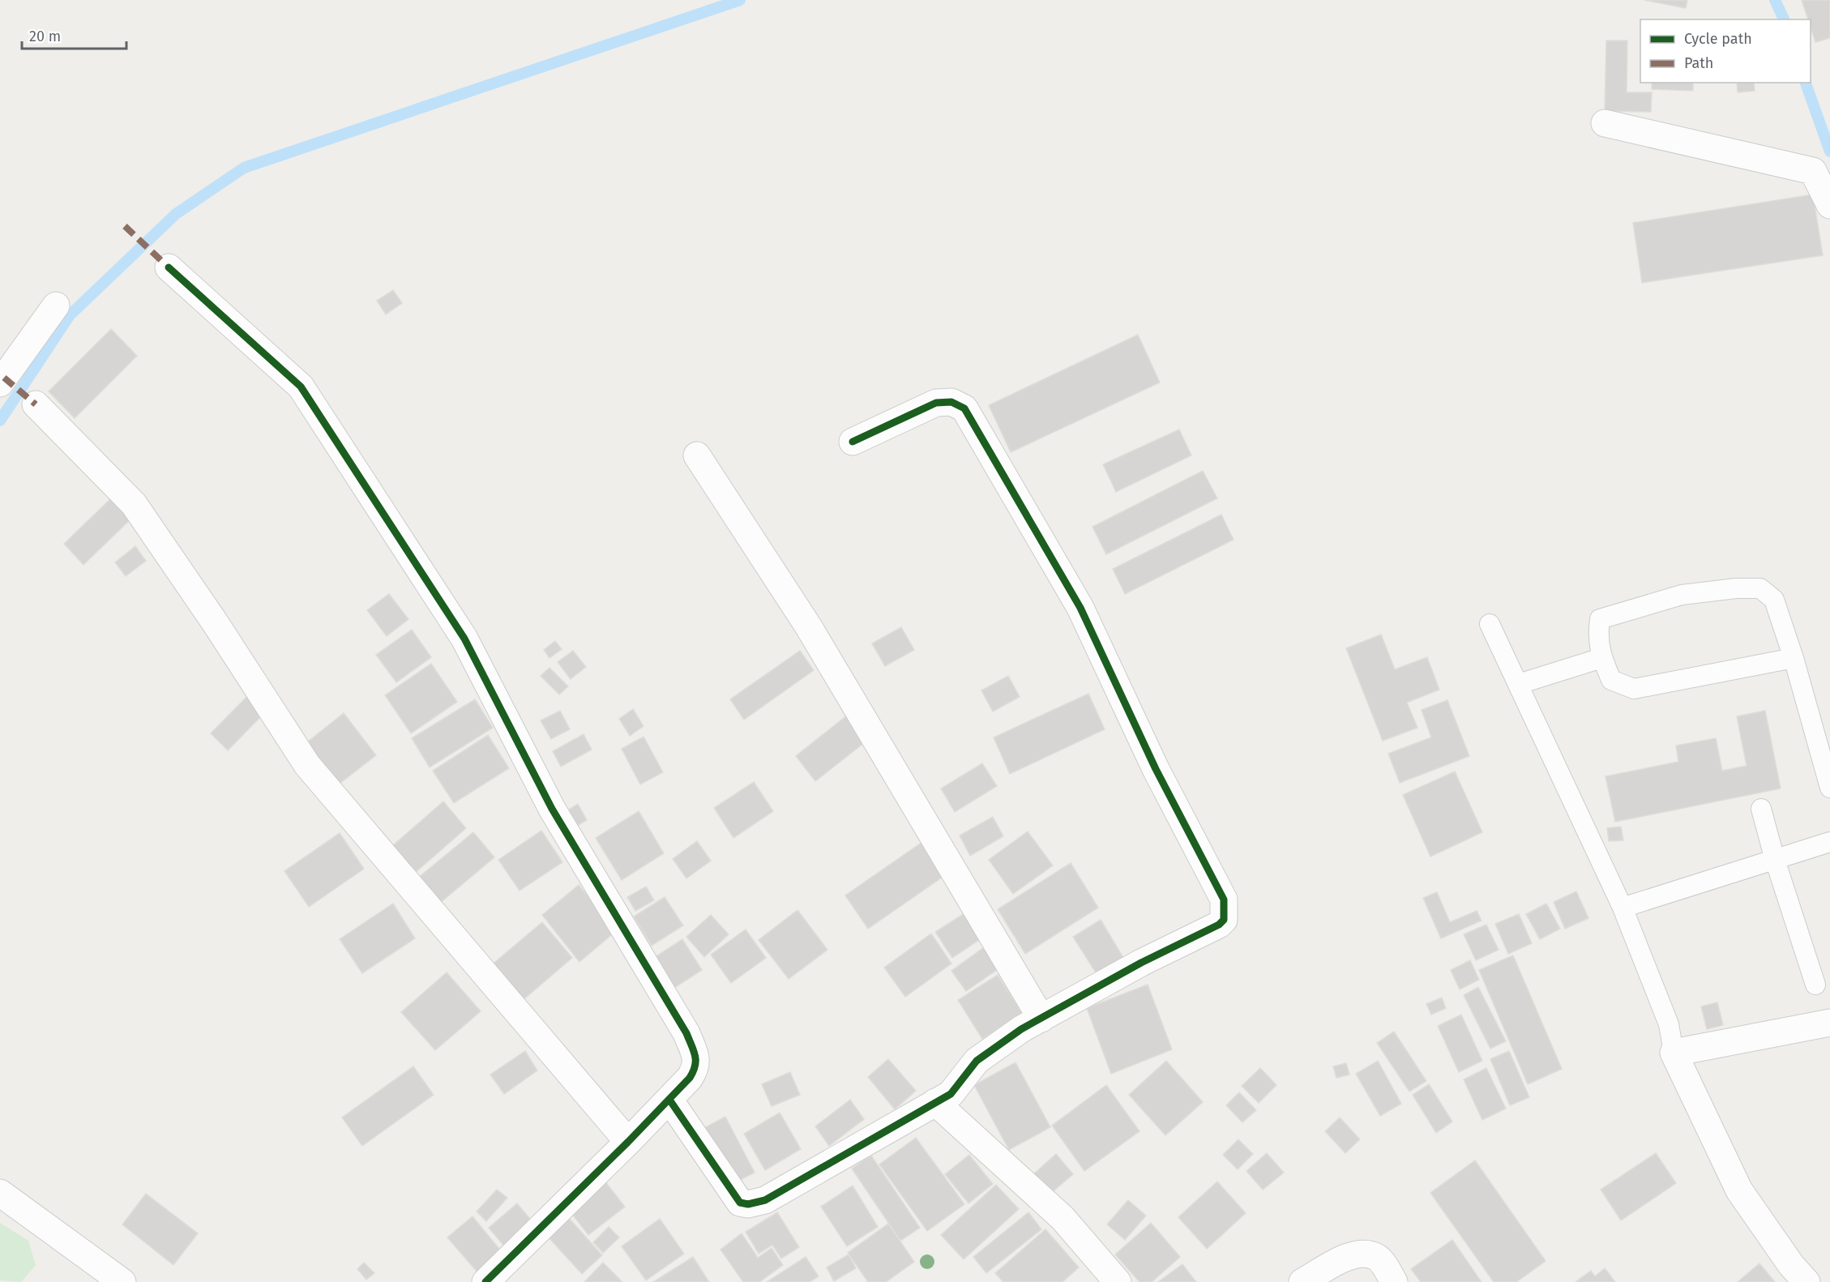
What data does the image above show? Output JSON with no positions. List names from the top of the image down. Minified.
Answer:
{"legend":["Cycle path","Path"],"scale_bar":"20 m"}
